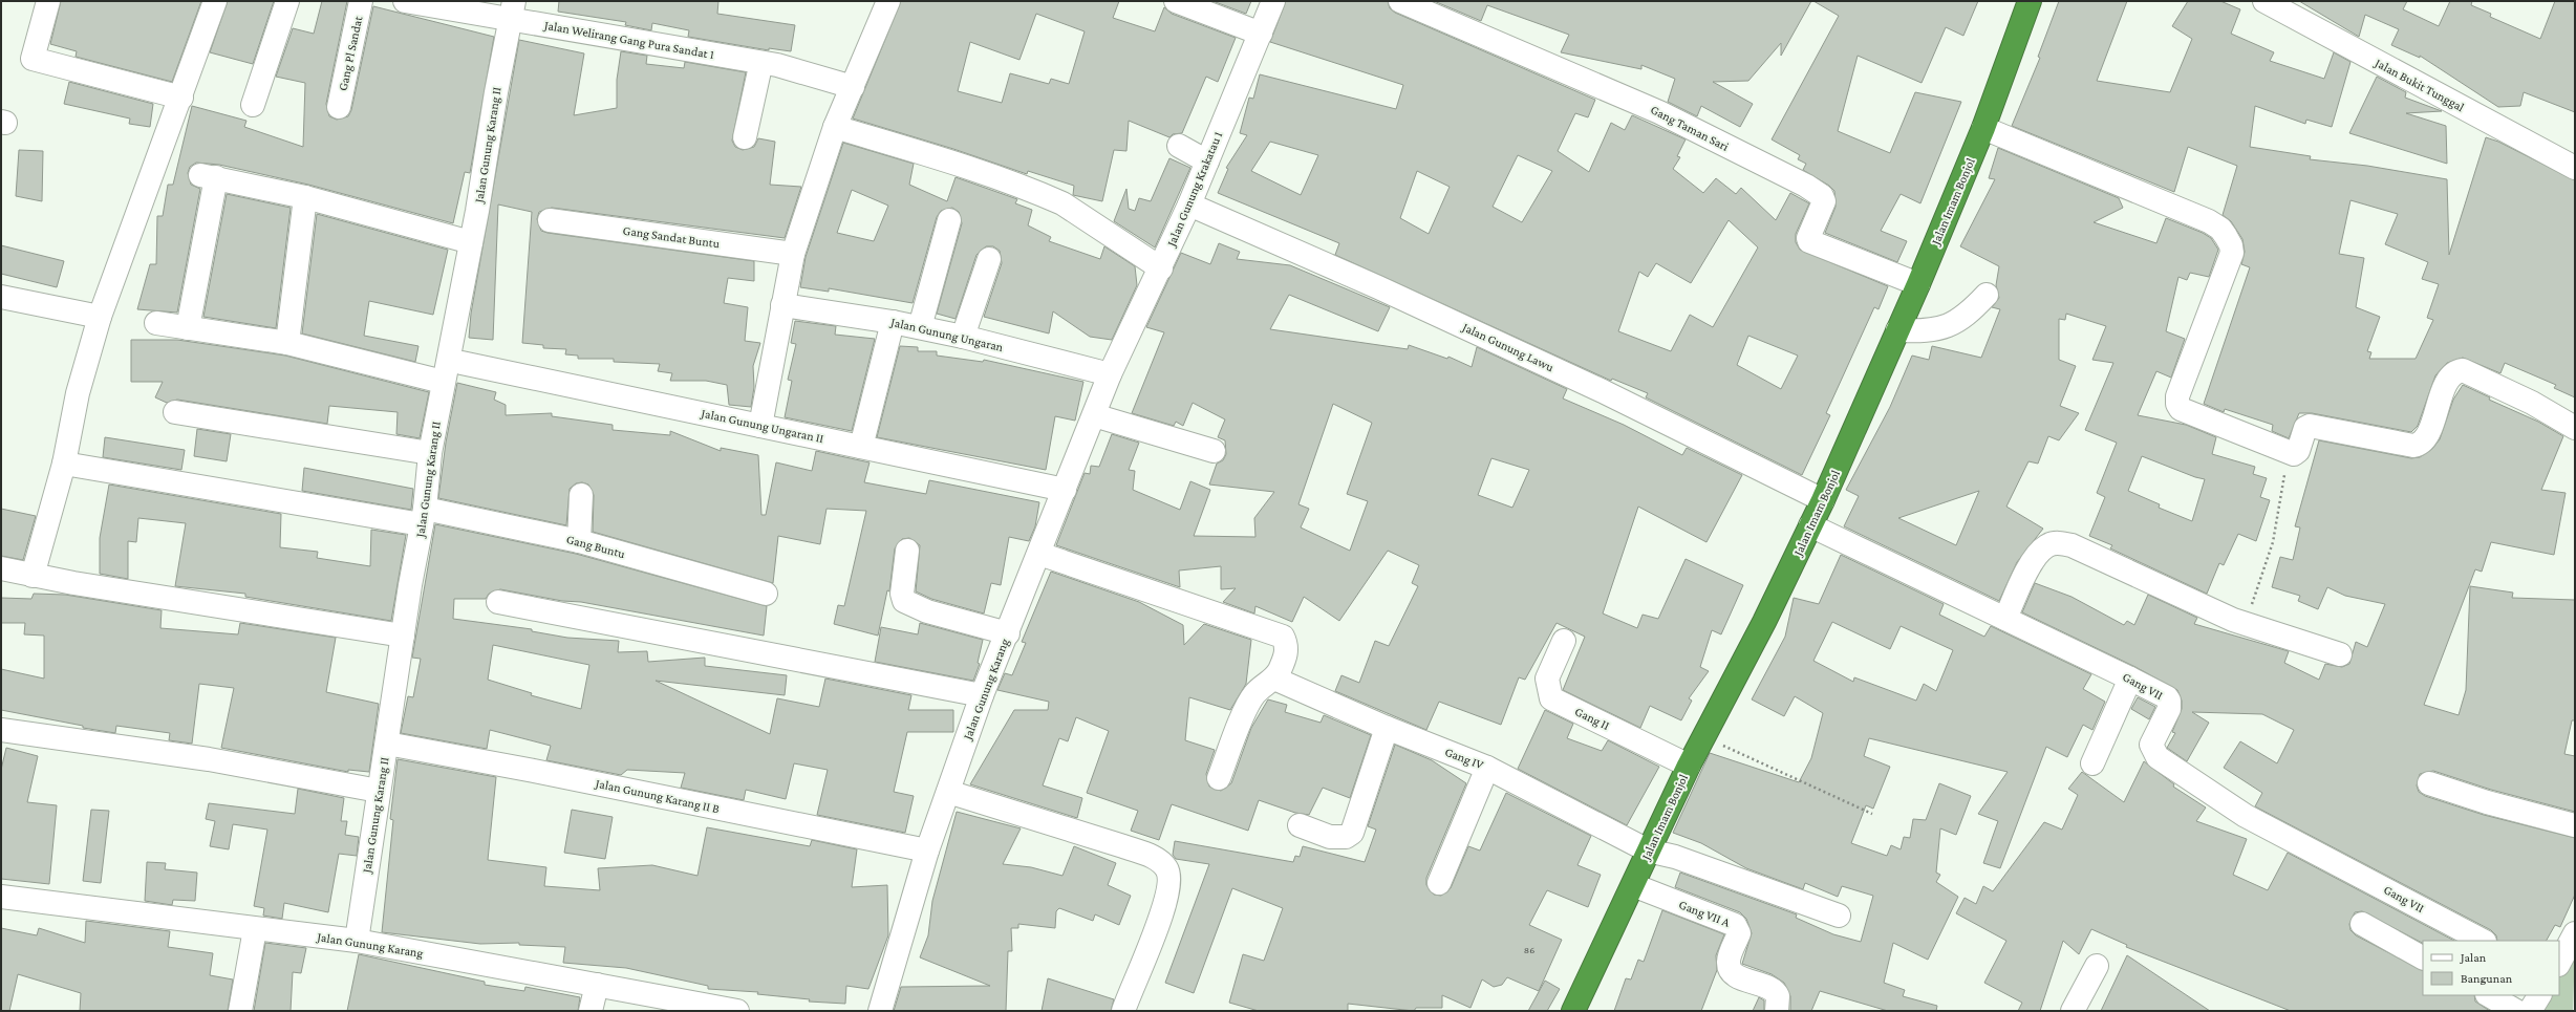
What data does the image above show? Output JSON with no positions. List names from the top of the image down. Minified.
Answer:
{"streets":{"highway":["Jalan Imam Bonjol"],"street":["Jalan Welirang Gang Pura Sandat 1","Gang Pl Sandat","Jalan Bukit Tunggal","Gang Taman Sari","Jalan Gunung Karang II","Jalan Gunung Krakatau 1","Gang Sandat Buntu","Jalan Gunung Ungaran","Jalan Gunung Lawu","Jalan Gunung Ungaran II","Gang Buntu","Gang VII","Jalan Gunung Karang","Gang II","Gang IV","Jalan Gunung Karang II B","Gang VII A"]},"crossings":[["Jalan Welirang Gang Pura Sandat 1","Jalan Gunung Karang II"],["Gang Taman Sari","Jalan Imam Bonjol"],["Jalan Gunung Karang II","Gang Buntu"],["Jalan Gunung Karang II","Jalan Gunung Karang"],["Jalan Gunung Karang II","Jalan Gunung Karang II B"],["Jalan Gunung Krakatau 1","Jalan Gunung Ungaran"],["Jalan Gunung Krakatau 1","Jalan Gunung Lawu"],["Jalan Gunung Krakatau 1","Jalan Gunung Karang"],["Jalan Imam Bonjol","Jalan Gunung Lawu"],["Jalan Imam Bonjol","Gang VII"],["Jalan Imam Bonjol","Gang II"],["Jalan Imam Bonjol","Gang IV"],["Jalan Imam Bonjol","Gang VII A"],["Jalan Gunung Ungaran","Jalan Gunung Karang"],["Jalan Gunung Ungaran II","Jalan Gunung Karang"],["Jalan Gunung Karang","Jalan Gunung Karang II B"]],"house_numbers":["86"],"legend":["Jalan","Bangunan"]}
